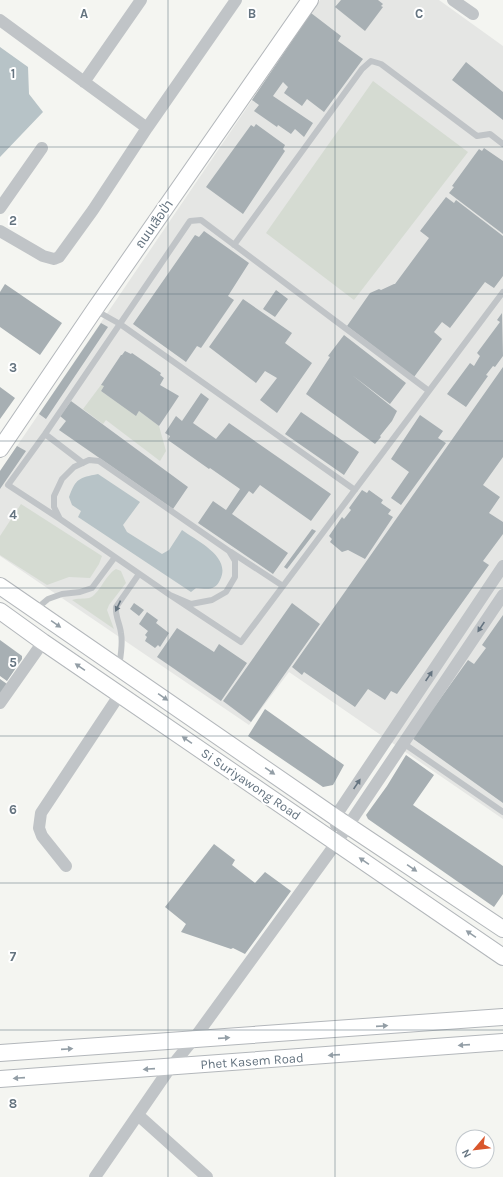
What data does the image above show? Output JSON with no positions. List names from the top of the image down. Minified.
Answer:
{"streets":{"main road":["ถนนเสือป่า","Si Suriyawong Road","Phet Kasem Road"]},"north":"bottom left","grid":{"columns":["A","B","C"],"rows":["1","2","3","4","5","6","7","8"]}}
